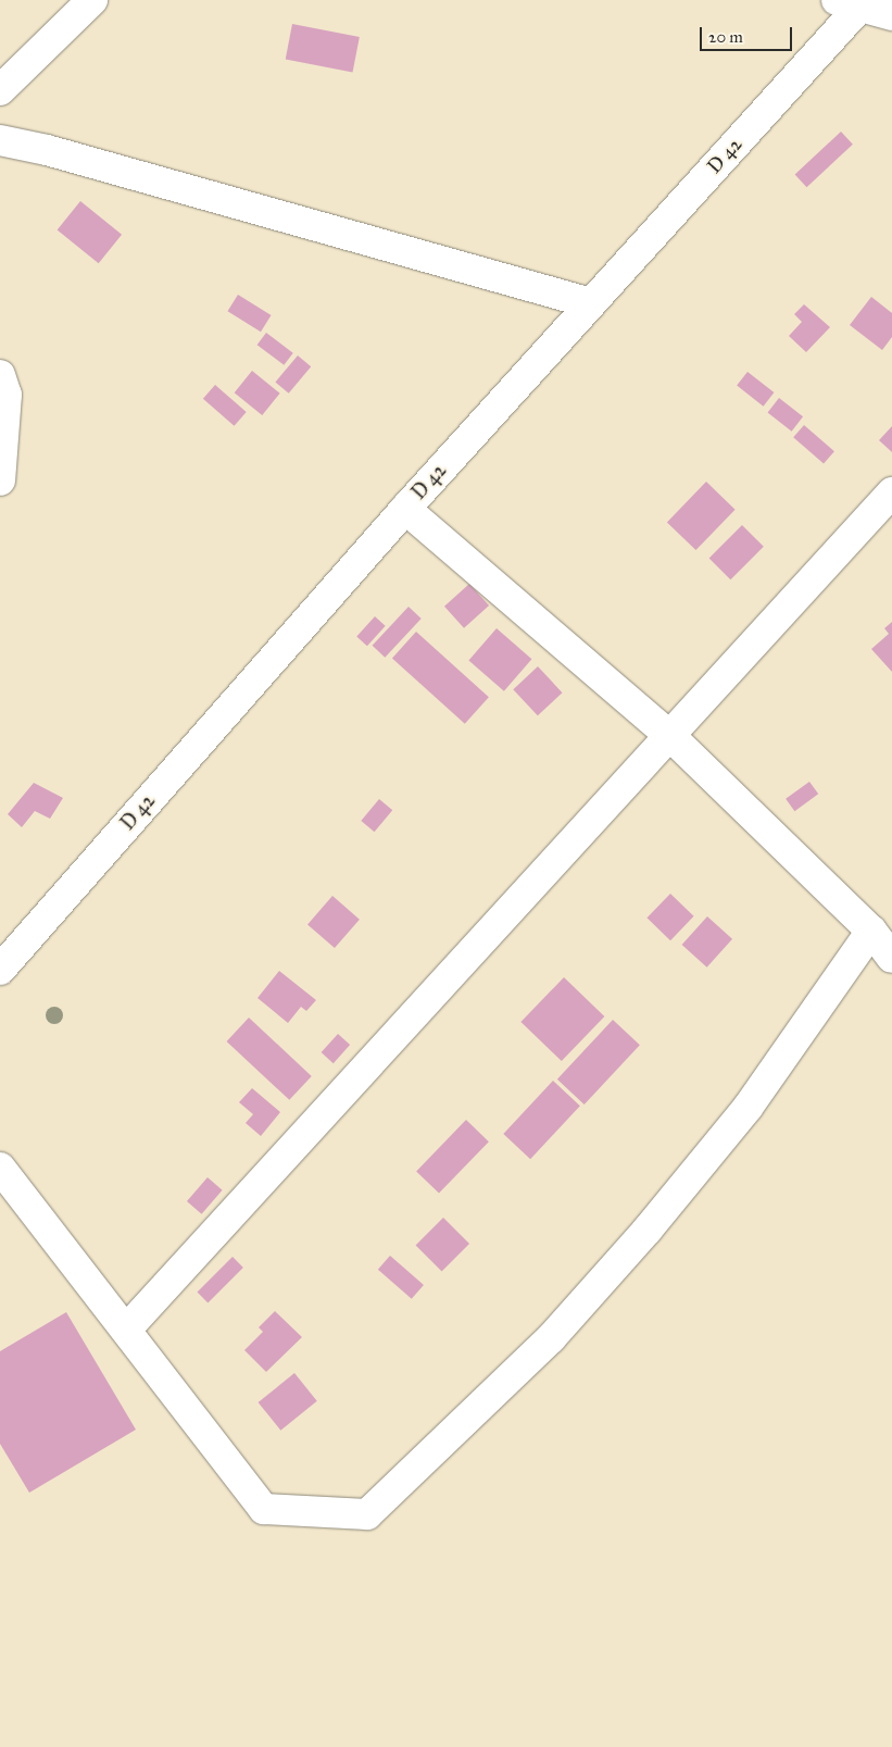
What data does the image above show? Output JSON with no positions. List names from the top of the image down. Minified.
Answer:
{"streets":{"street":["D 42"]},"scale_bar":"20 m"}
